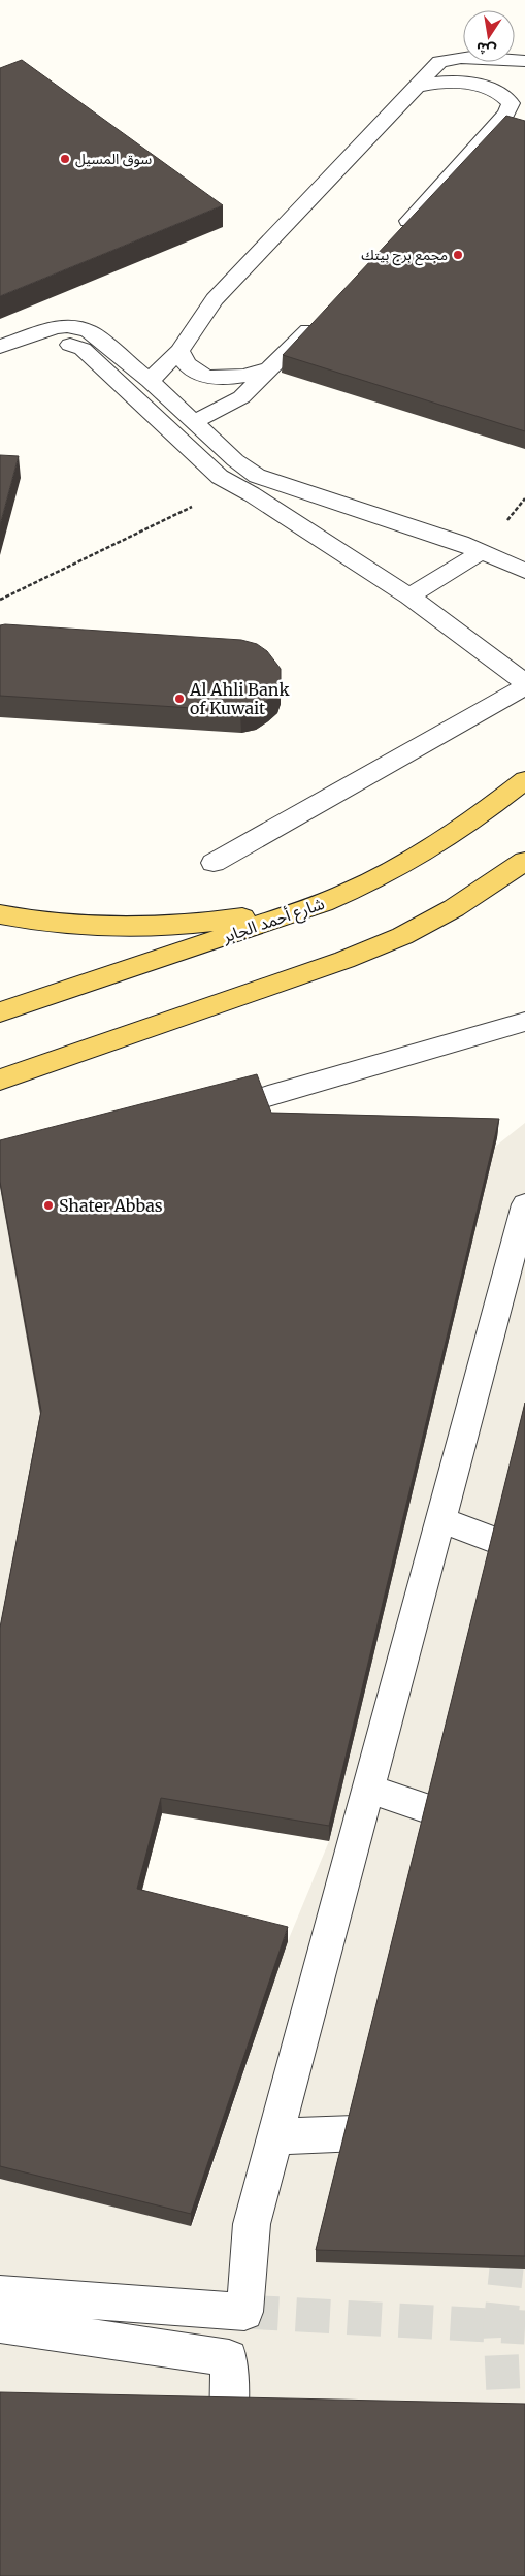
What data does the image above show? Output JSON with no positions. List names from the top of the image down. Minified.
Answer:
{"streets":{"main road":["شارع أحمد الجابر"]},"places":["سوق المسيل","مجمع برج بيتك","Al Ahli Bank of Kuwait","Shater Abbas"],"north":"bottom"}
